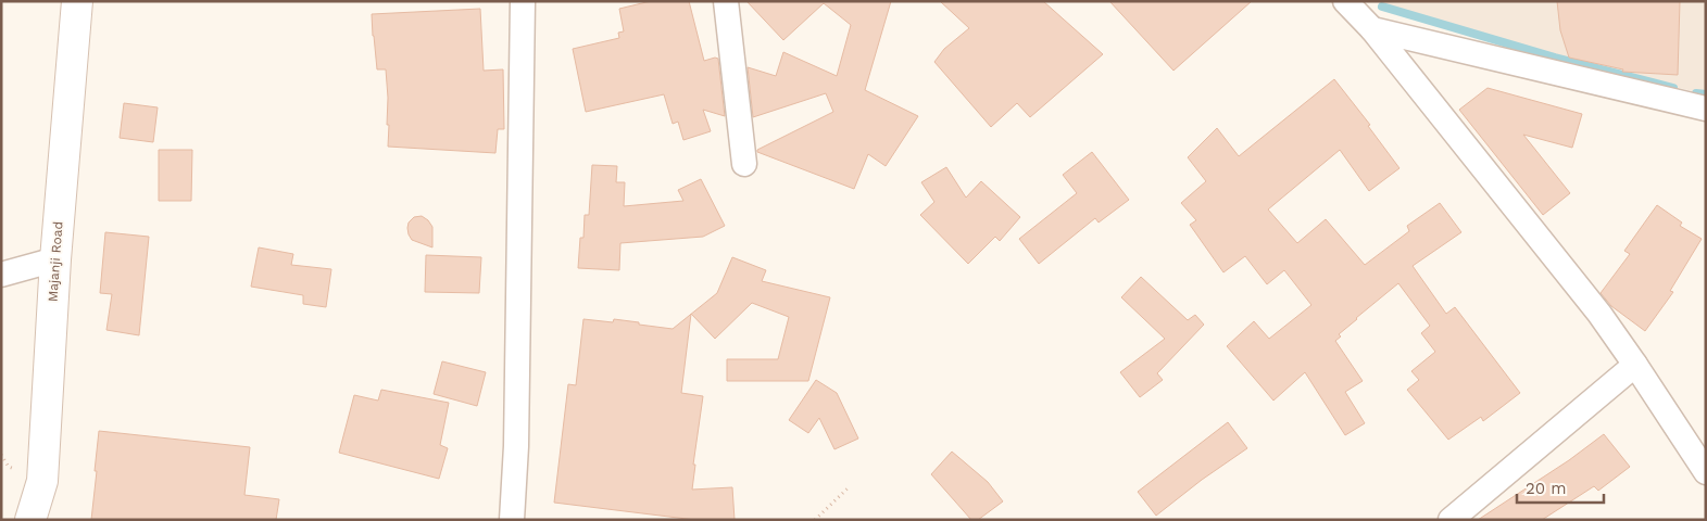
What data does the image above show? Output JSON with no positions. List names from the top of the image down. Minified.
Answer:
{"streets":{"main road":["Majanji Road"]},"scale_bar":"20 m"}
